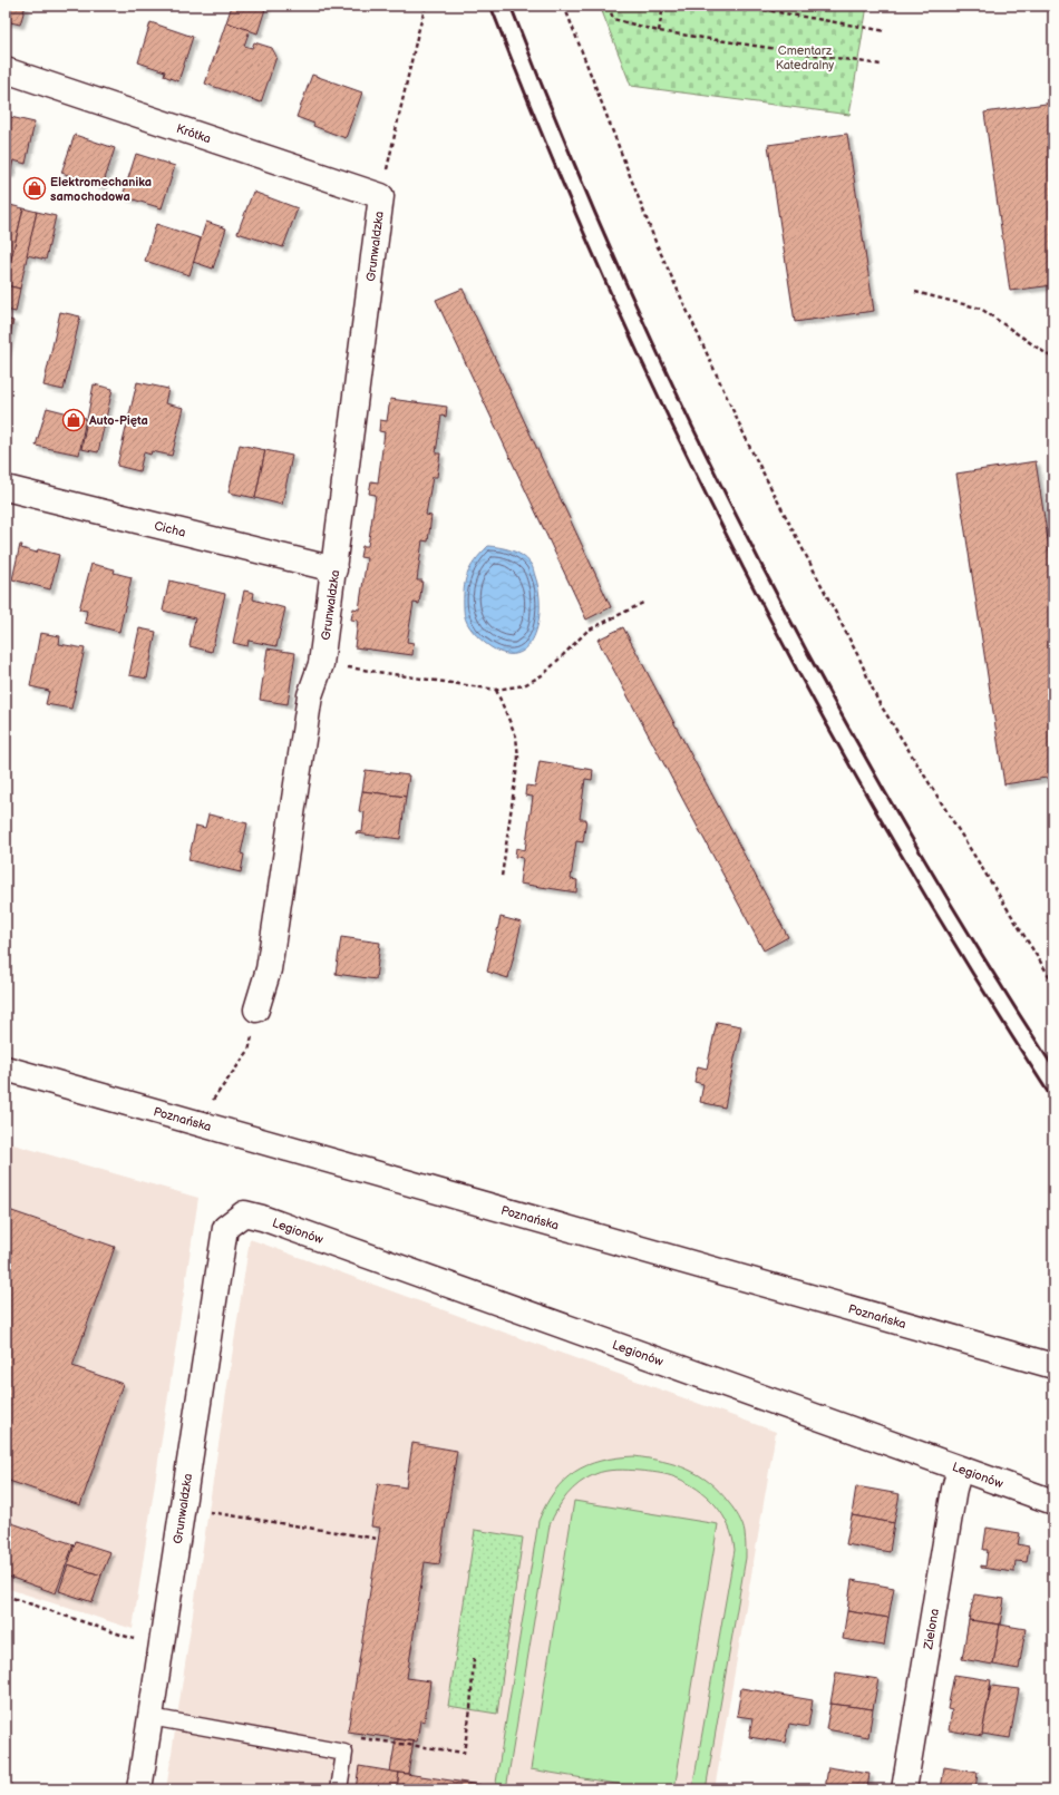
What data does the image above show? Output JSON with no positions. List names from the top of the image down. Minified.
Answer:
{"streets":{"street":["Krótka","Grunwaldzka","Cicha","Poznańska","Legionów","Zielona"]},"crossings":[["Krótka","Grunwaldzka"],["Grunwaldzka","Cicha"],["Grunwaldzka","Legionów"],["Legionów","Zielona"]],"parks":["Cmentarz Katedralny"],"places":{"shop":["Elektromechanika samochodowa","Auto-Pięta"]}}
